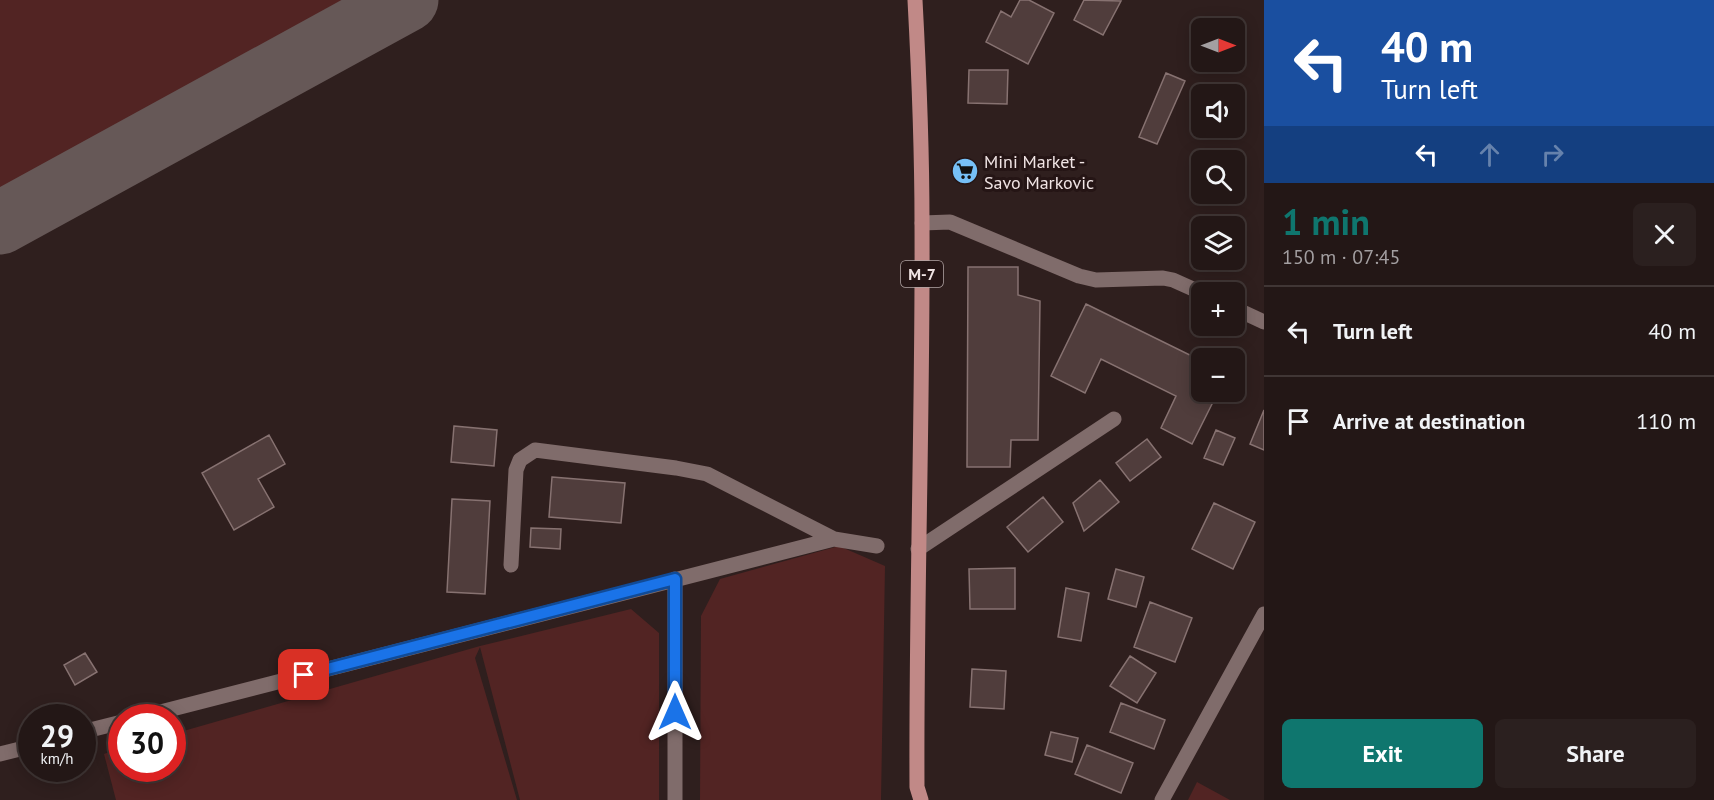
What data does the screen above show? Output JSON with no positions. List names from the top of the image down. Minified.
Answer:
{"streets":{"main road":["M-7"]},"places":{"supermarket":["Mini Market - Savo Markovic"]},"north":"right","page":{"turn":["40 m","Turn left"],"map_buttons":["+","−"],"heading":["1 min","150 m · 07:45"],"list":[{"name":"Turn left","value":"40 m"},{"name":"Arrive at destination","value":"110 m"}],"speed":"29 km/h","limit":"30","buttons":["Exit","Share"]}}
